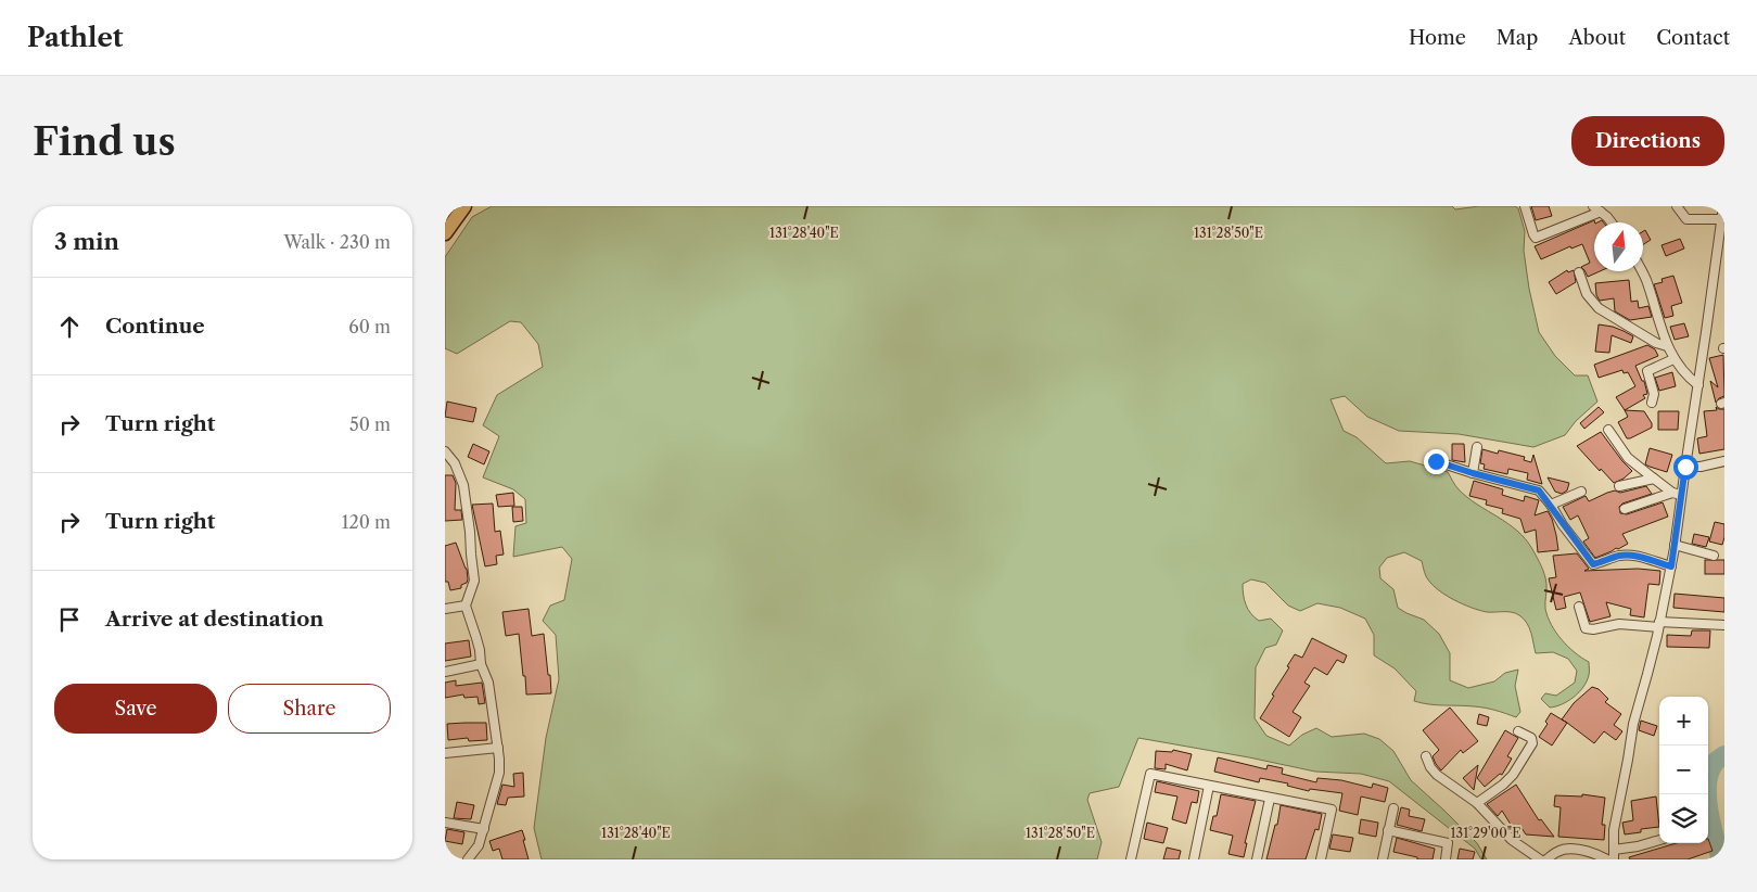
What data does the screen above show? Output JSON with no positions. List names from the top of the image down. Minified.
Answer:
{"north":"top","page":{"header":"Pathlet","nav":["Home","Map","About","Contact"],"buttons":["Directions",["Save","Share"]],"title":"Find us","heading":["3 min","Walk · 230 m"],"list":[["Continue","60 m"],["Turn right","50 m"],["Turn right","120 m"],"Arrive at destination"],"map_buttons":["+","−"]},"coordinates":["131°28'40\"E","131°28'50\"E","131°29'00\"E"]}
